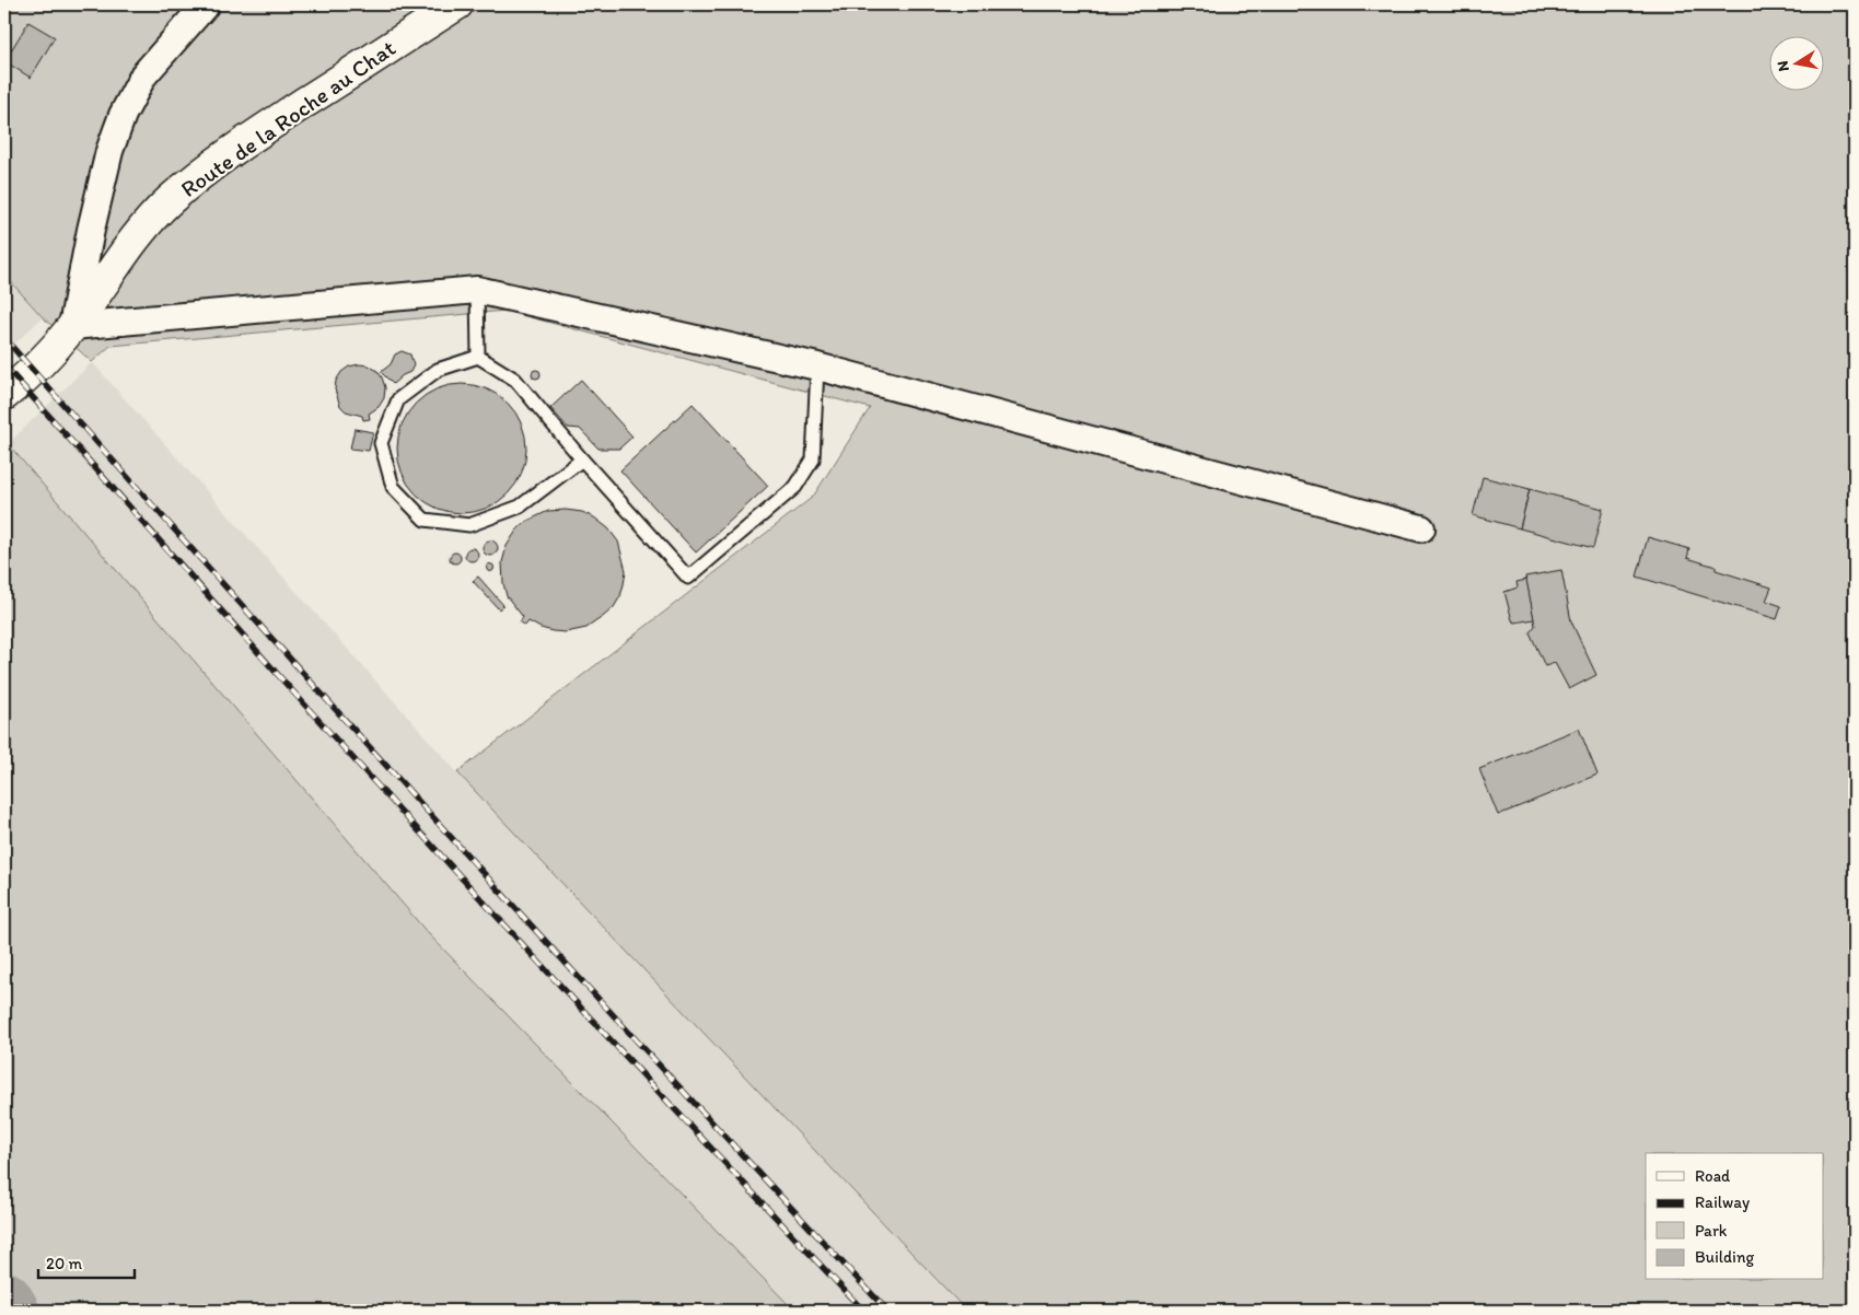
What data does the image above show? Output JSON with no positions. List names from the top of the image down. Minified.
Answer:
{"streets":{"street":["Route de la Roche au Chat"]},"legend":["Road","Railway","Park","Building"],"scale_bar":"20 m","north":"left"}
